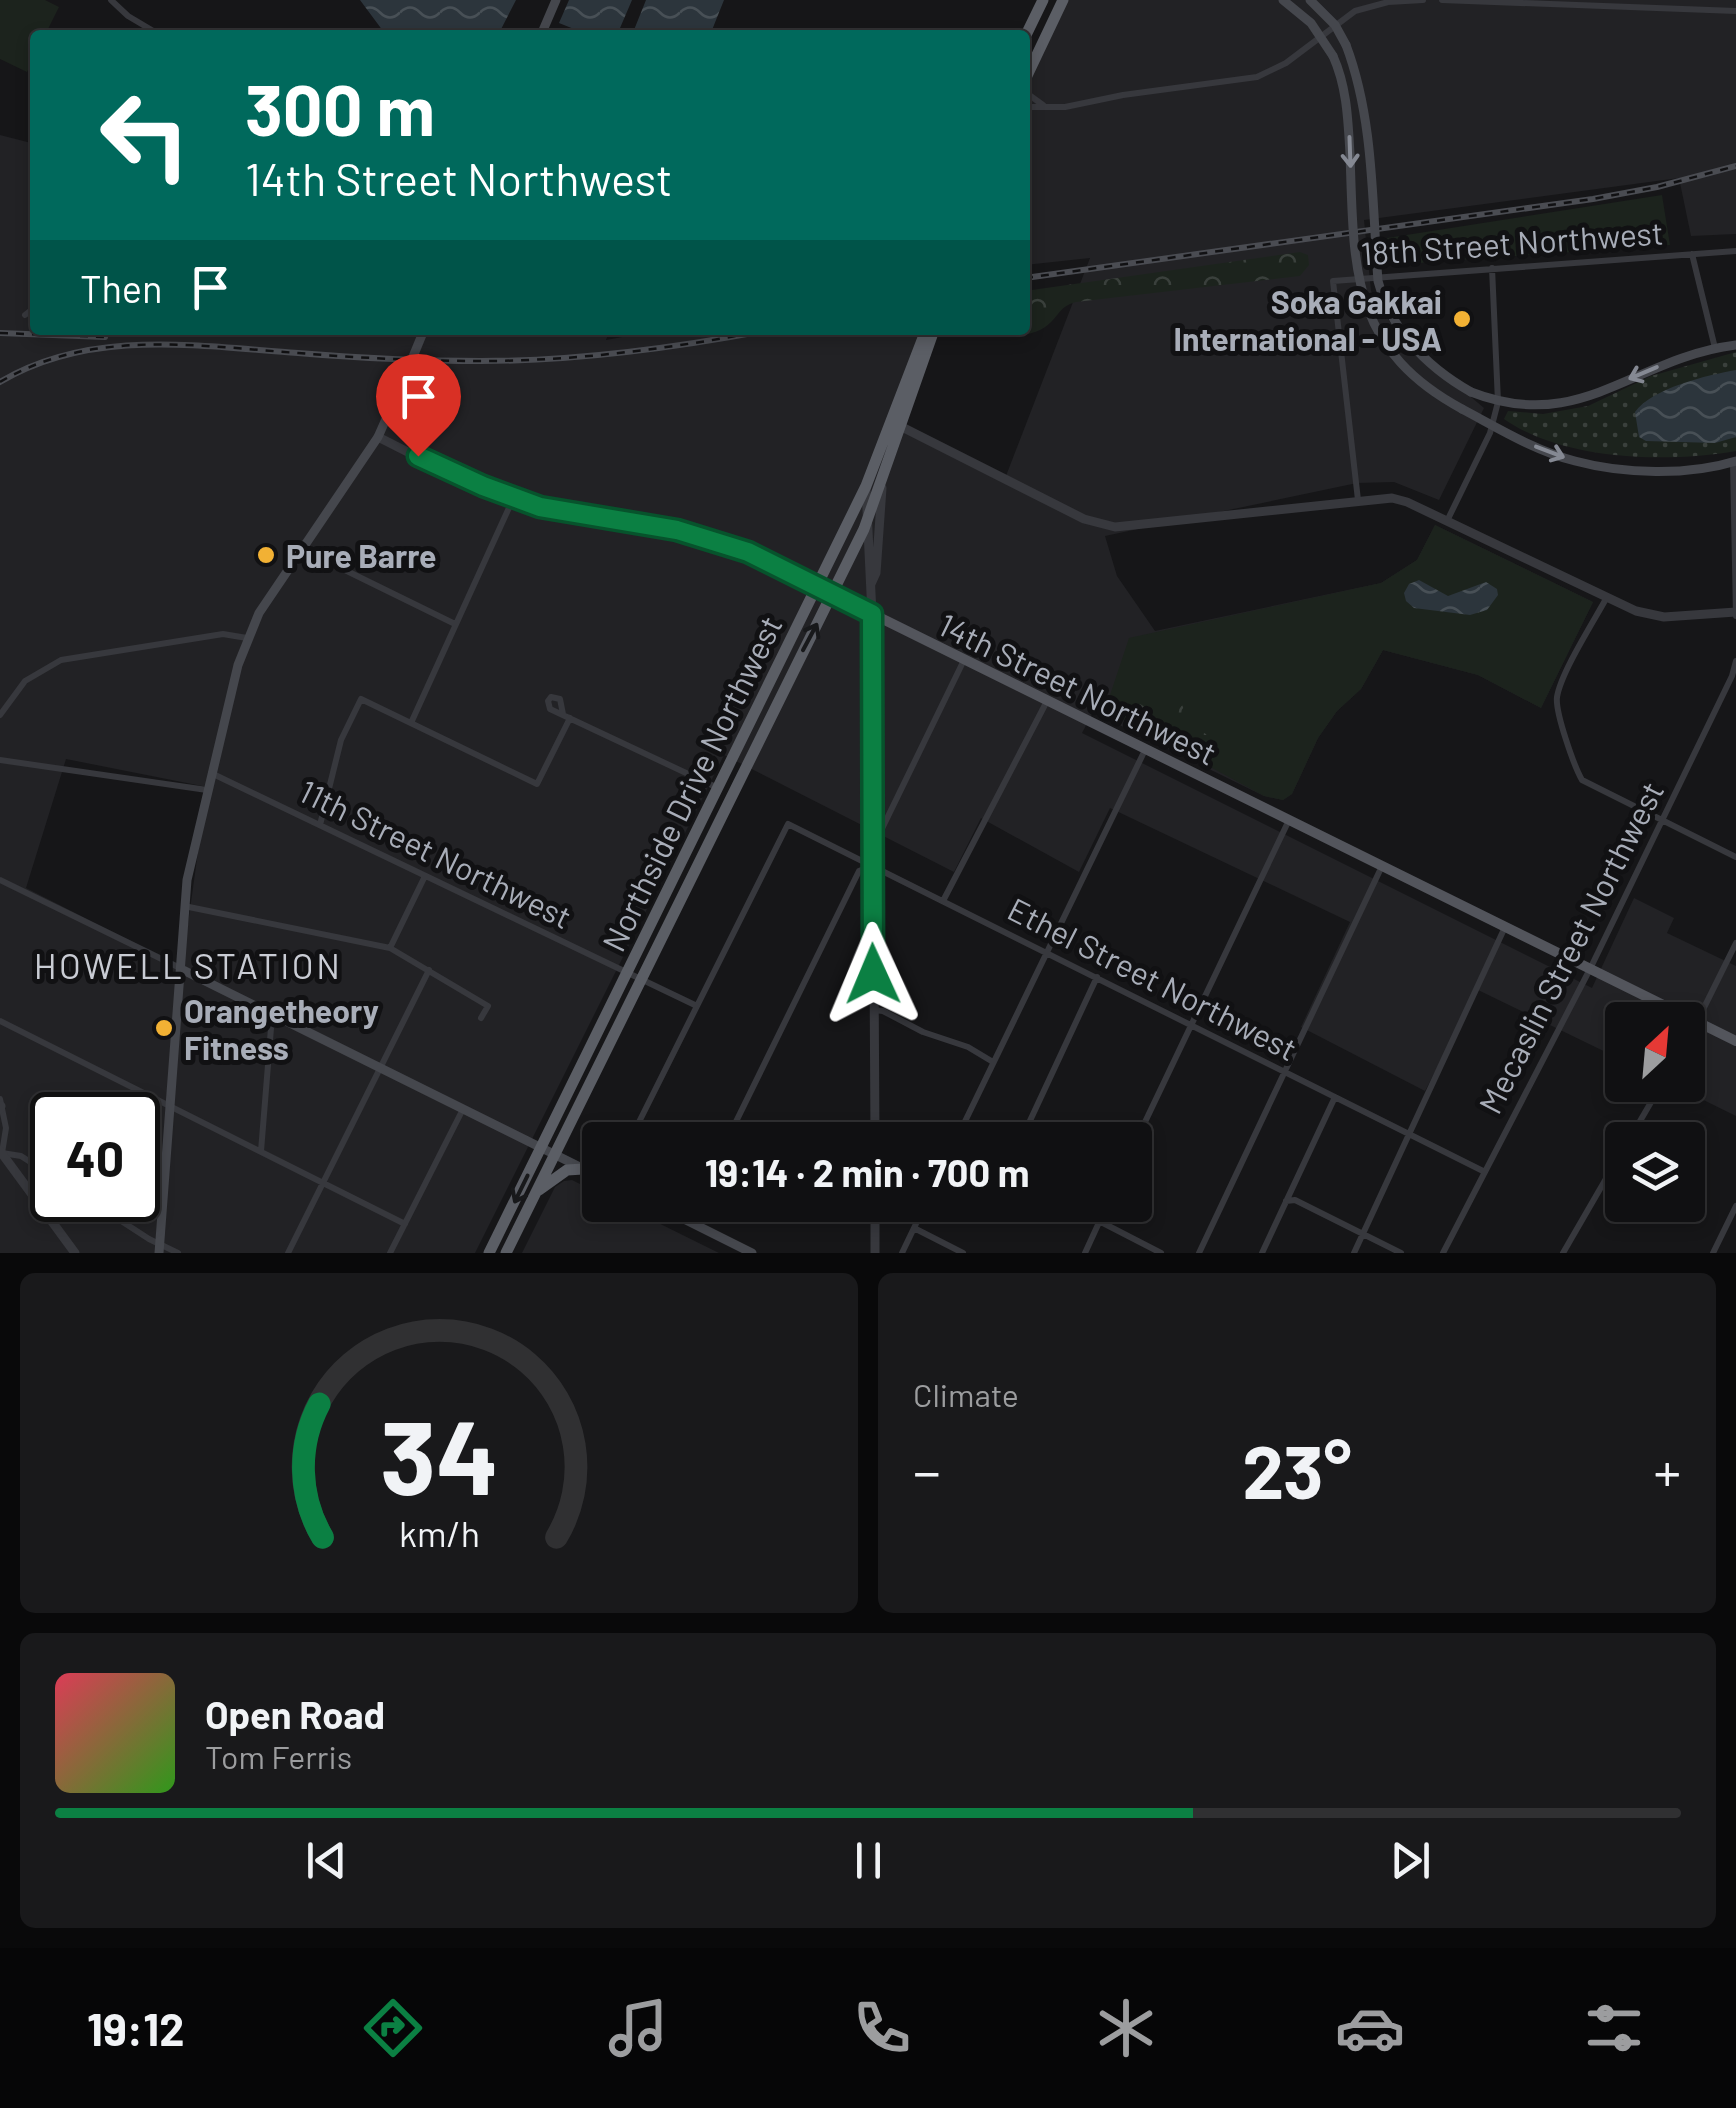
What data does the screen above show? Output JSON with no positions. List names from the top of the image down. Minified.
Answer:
{"streets":{"highway":["Northside Drive Northwest"],"main road":["14th Street Northwest"],"street":["18th Street Northwest","11th Street Northwest","Mecaslin Street Northwest","Ethel Street Northwest"]},"crossings":[["14th Street Northwest","Northside Drive Northwest"],["14th Street Northwest","Mecaslin Street Northwest"],["Northside Drive Northwest","11th Street Northwest"],["11th Street Northwest","Ethel Street Northwest"],["Mecaslin Street Northwest","Ethel Street Northwest"]],"districts":["HOWELL STATION"],"places":["Soka Gakkai International - USA","Pure Barre","Orangetheory Fitness"],"north":"top right","page":{"turn":["300 m","14th Street Northwest"],"then":"Then","limit":"40","trip":"19:14 · 2 min · 700 m","tile":"Climate","heat":["−","23°","+"],"song":["Open Road","Tom Ferris"],"tabs":"19:12","gauge":["34","km/h"]}}
